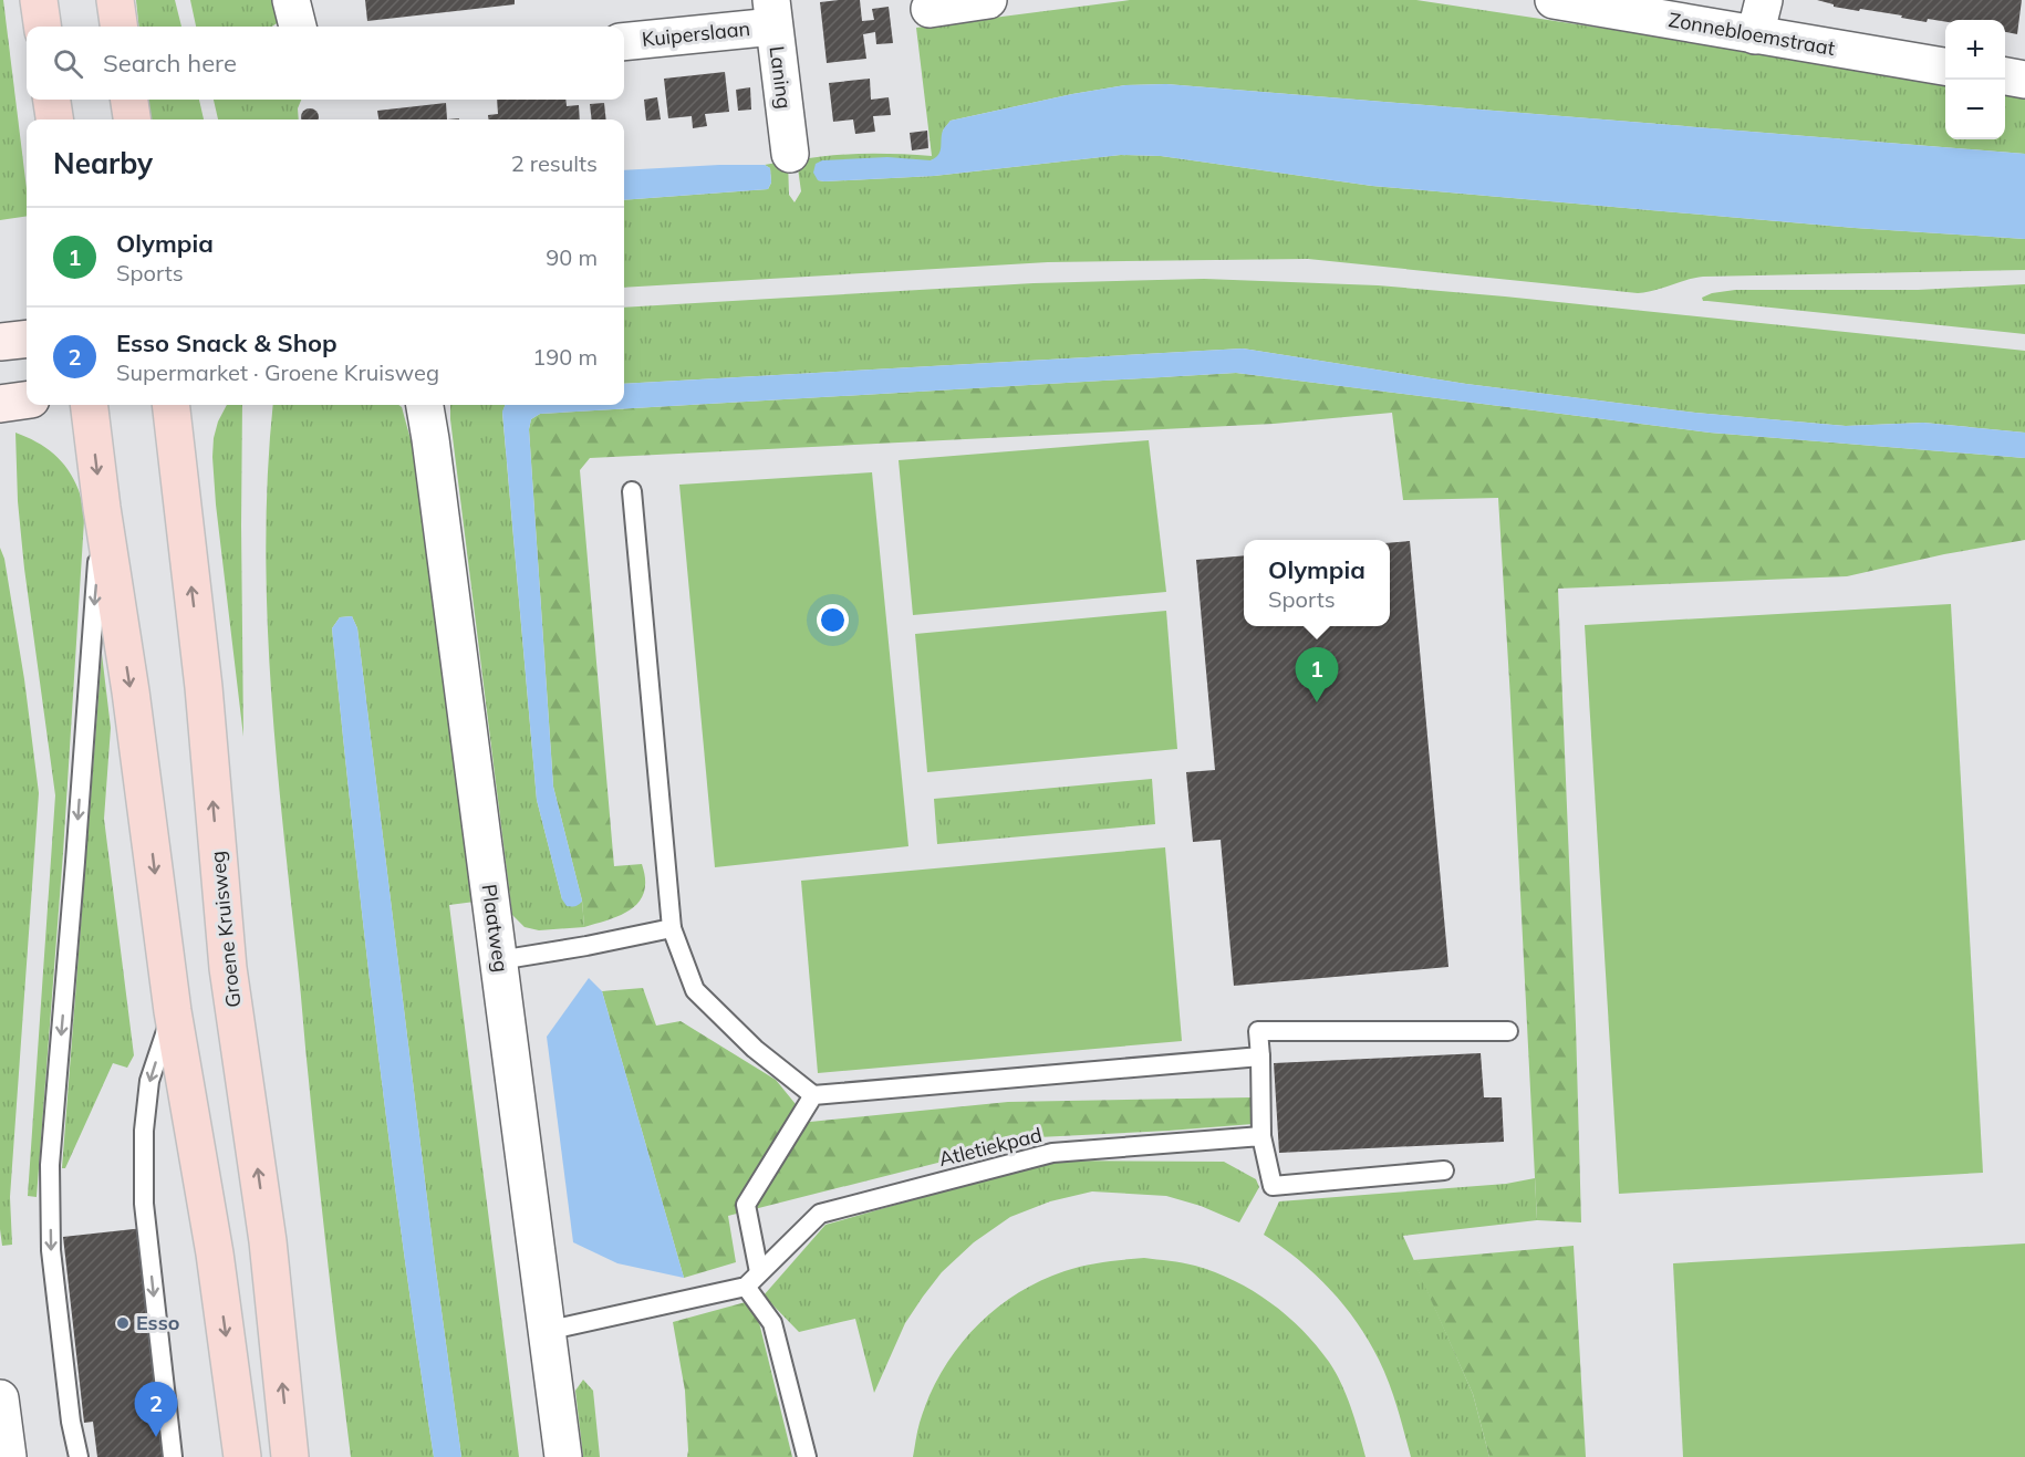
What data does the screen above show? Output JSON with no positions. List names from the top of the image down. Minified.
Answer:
{"streets":{"main road":["Groene Kruisweg"],"street":["Kuiperslaan","Zonnebloemstraat","Laning","Plaatweg"],"lane":["Atletiekpad"]},"crossings":[["Kuiperslaan","Laning"]],"places":["Esso"],"page":{"map_buttons":["+","−"],"search":"Search here","heading":["Nearby","2 results"],"list":[{"mark":"1","name":"Olympia","note":"Sports","value":"90 m"},{"mark":"2","name":"Esso Snack & Shop","note":"Supermarket · Groene Kruisweg","value":"190 m"}],"popup":["Olympia","Sports"],"pins":["1","2"]}}
